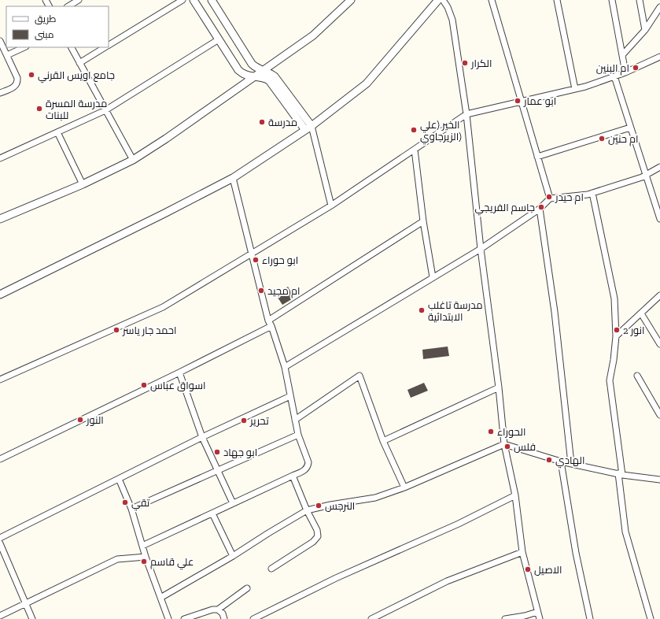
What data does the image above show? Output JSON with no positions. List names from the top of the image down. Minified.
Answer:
{"places":["الكرار","ام البنين","جامع اويس القرني","ابو عمار","مدرسة المسرة للبنات","مدرسة","الخير (علي الزيرجاوي)","ام حنين","ام حيدر","جاسم الفريجي","ابو حوراء","ام مجيد","مدرسة تاغلب الابتدائية","احمد جار ياسر","انور 2","اسواق عباس","النور","تحرير","الحوراء","فلس","ابو جهاد","الهادي","تقي","النرجس","علي قاسم","الاصيل"],"legend":["طريق","مبنى"]}
